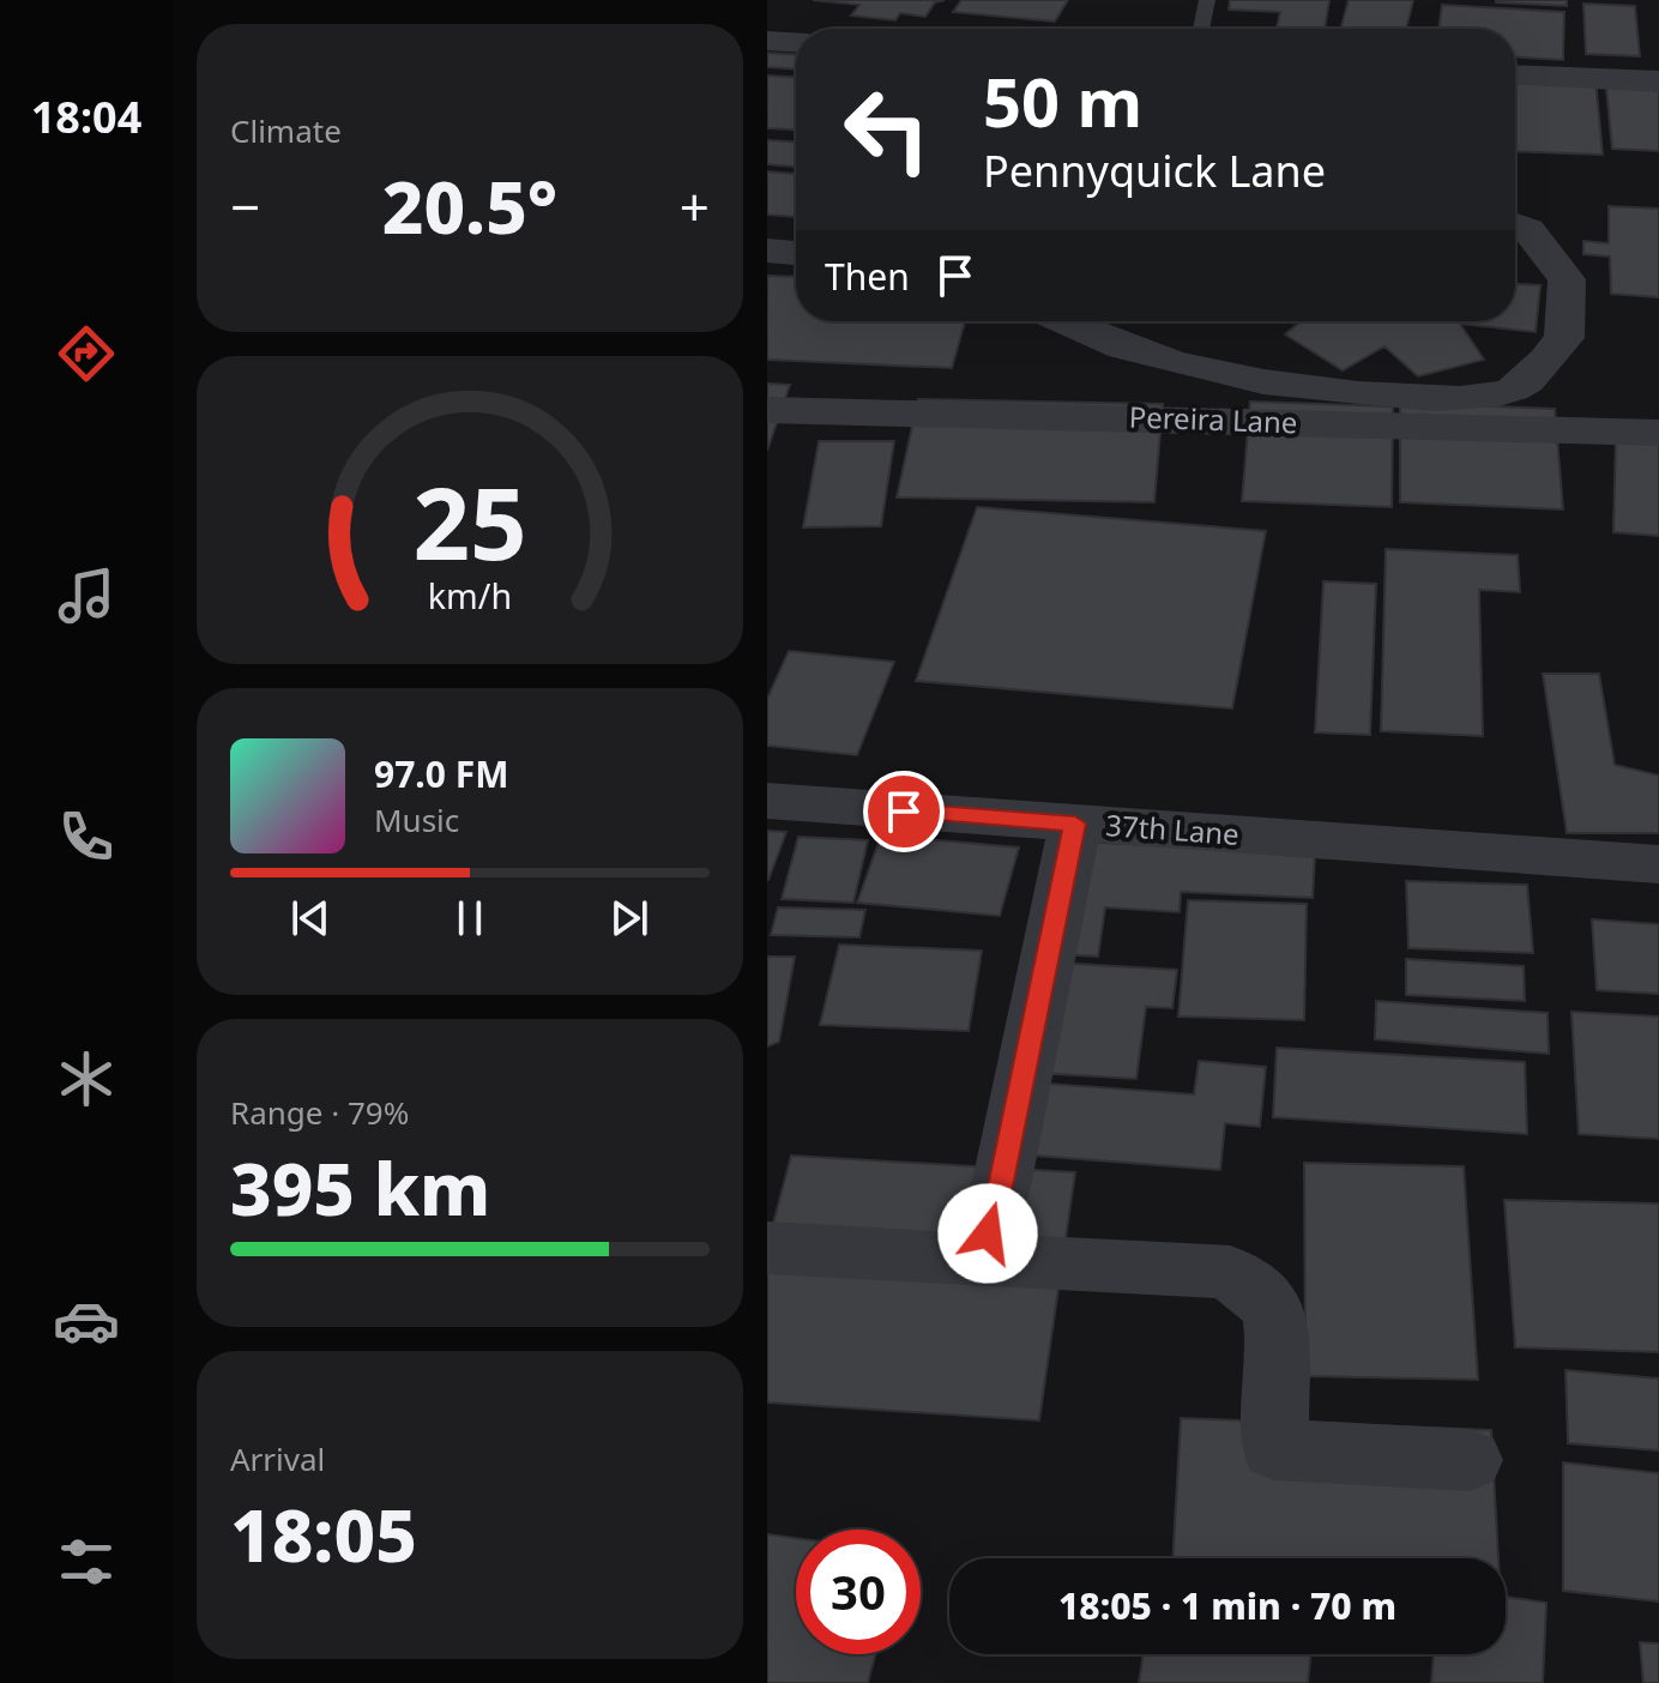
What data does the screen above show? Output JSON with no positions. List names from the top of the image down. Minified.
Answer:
{"streets":{"street":["Pereira Lane","37th Lane"]},"page":{"tabs":"18:04","tile":["Climate",["Range · 79%","395 km"],["Arrival","18:05"]],"turn":["50 m","Pennyquick Lane"],"heat":["−","20.5°","+"],"then":"Then","song":["97.0 FM","Music"],"limit":"30","trip":"18:05 · 1 min · 70 m","gauge":["25","km/h"]}}
